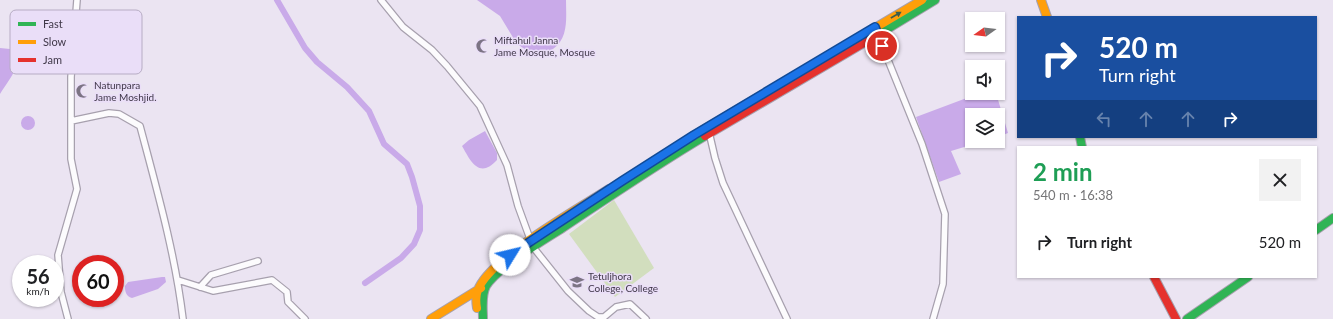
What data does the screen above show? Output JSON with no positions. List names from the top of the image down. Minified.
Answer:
{"places":{"mosque":["Miftahul Janna Jame Mosque, Mosque","Natunpara Jame Moshjid."],"school or university":["Tetuljhora College, College"]},"legend":["Fast","Slow","Jam"],"north":"left","page":{"turn":["520 m","Turn right"],"heading":["2 min","540 m · 16:38"],"list":[{"name":"Turn right","value":"520 m"}],"speed":"56 km/h","limit":"60"}}
